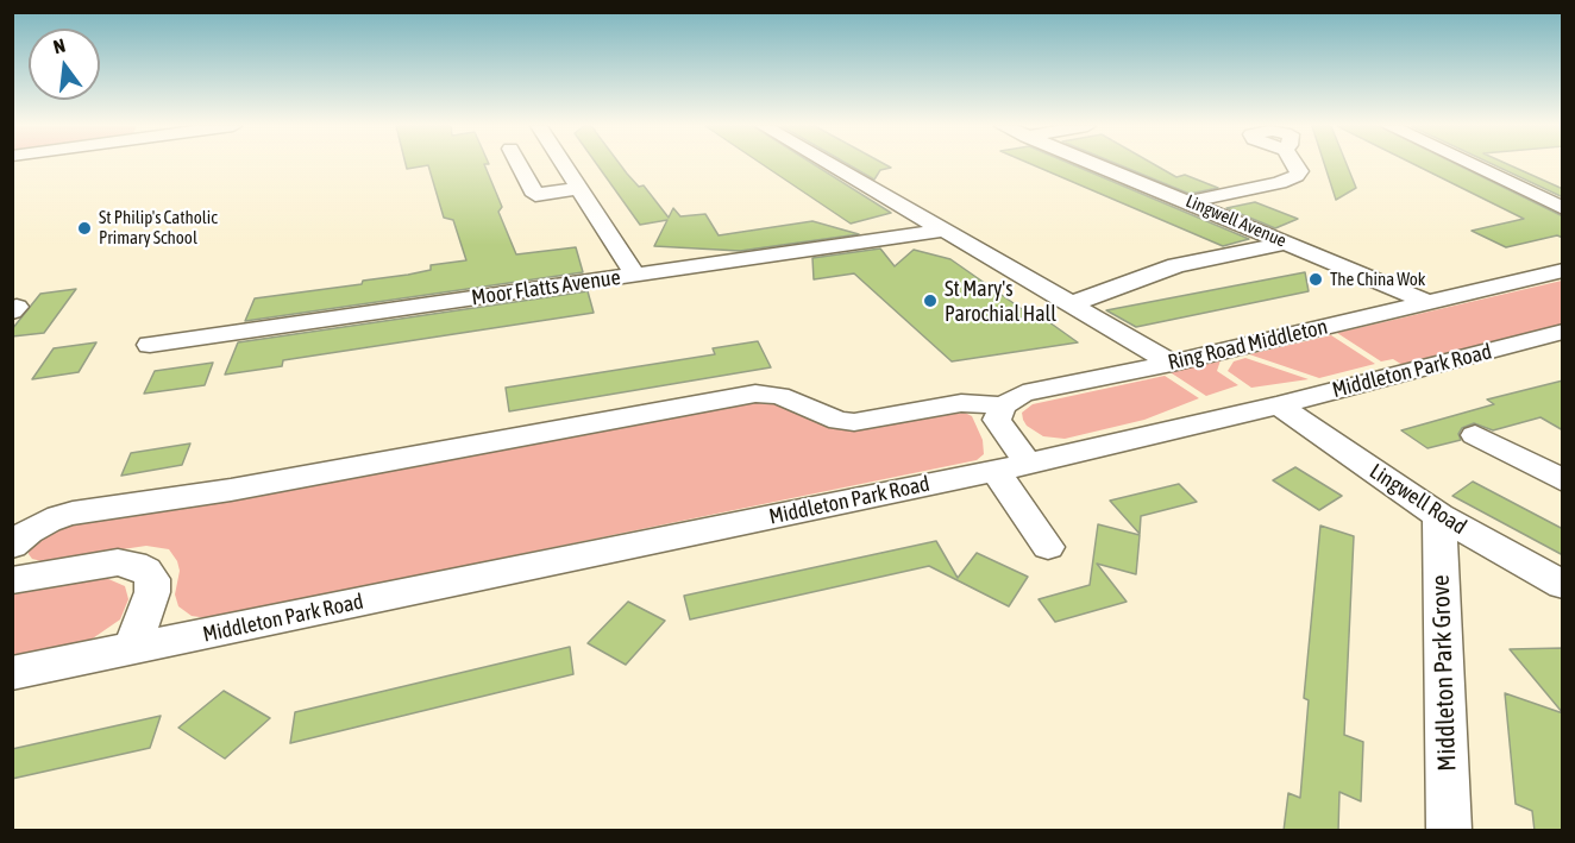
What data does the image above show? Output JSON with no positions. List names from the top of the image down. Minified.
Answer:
{"streets":{"street":["Lingwell Avenue","Moor Flatts Avenue","Ring Road Middleton","Middleton Park Road","Lingwell Road","Middleton Park Grove"]},"crossings":[["Lingwell Avenue","Ring Road Middleton"],["Middleton Park Road","Lingwell Road"],["Lingwell Road","Middleton Park Grove"]],"places":["St Philip's Catholic Primary School","The China Wok","St Mary's Parochial Hall"],"north":"top"}
